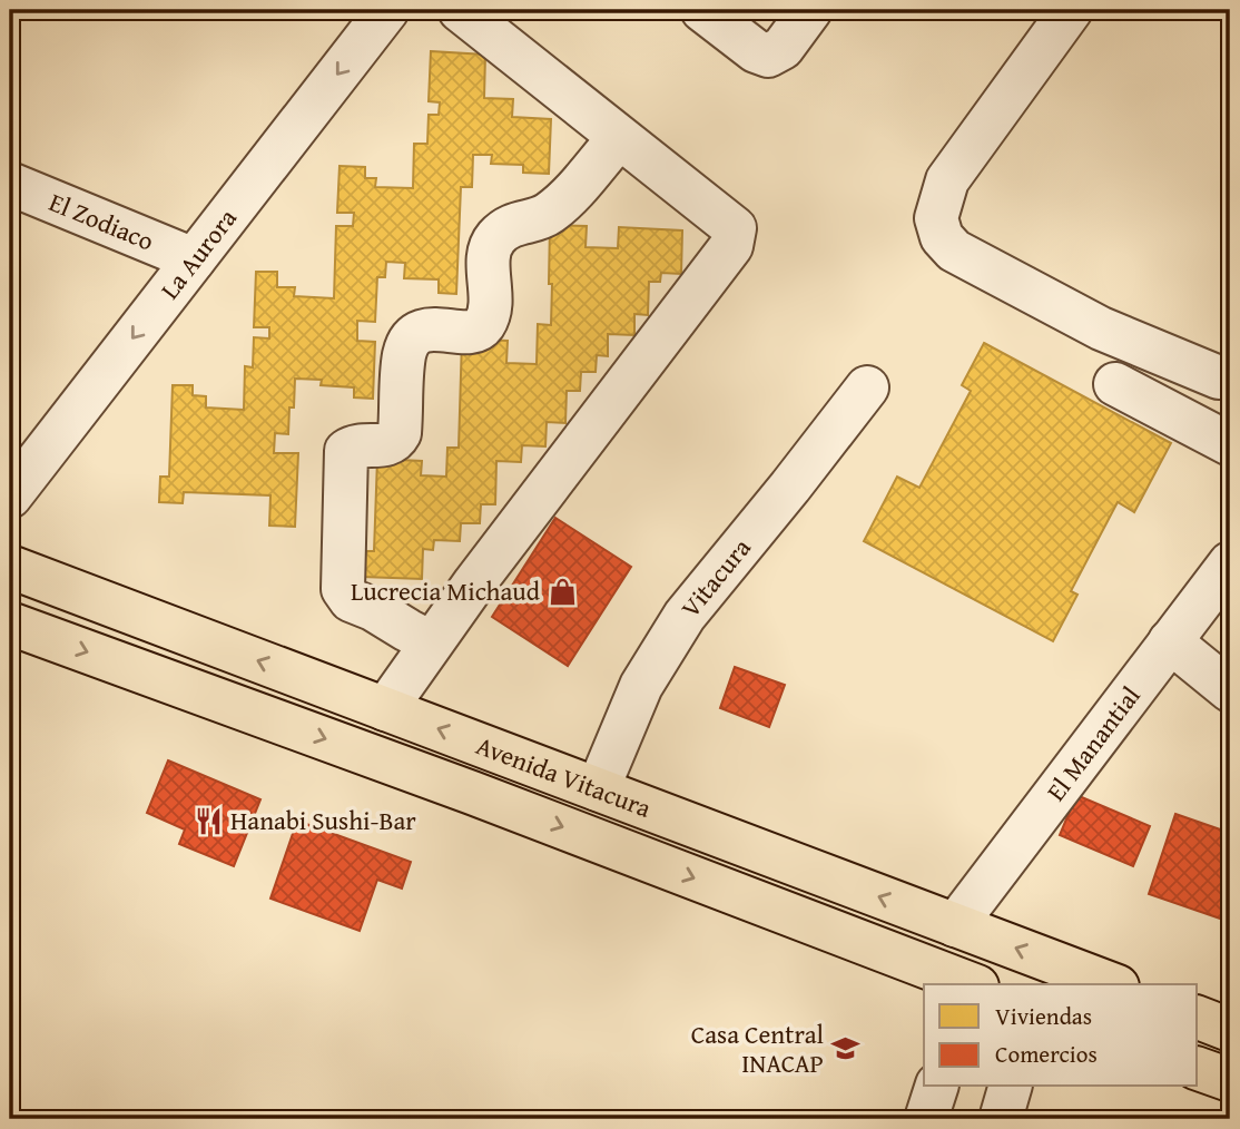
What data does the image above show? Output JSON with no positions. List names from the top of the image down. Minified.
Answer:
{"streets":{"main road":["Avenida Vitacura"],"street":["El Zodiaco","La Aurora","Vitacura","El Manantial"]},"crossings":[["El Zodiaco","La Aurora"],["Vitacura","Avenida Vitacura"],["El Manantial","Avenida Vitacura"]],"one_way":["La Aurora"],"places":{"shop":["Lucrecia Michaud"],"restaurant":["Hanabi Sushi-Bar"],"school or university":["Casa Central INACAP"]},"legend":["Viviendas","Comercios"]}
